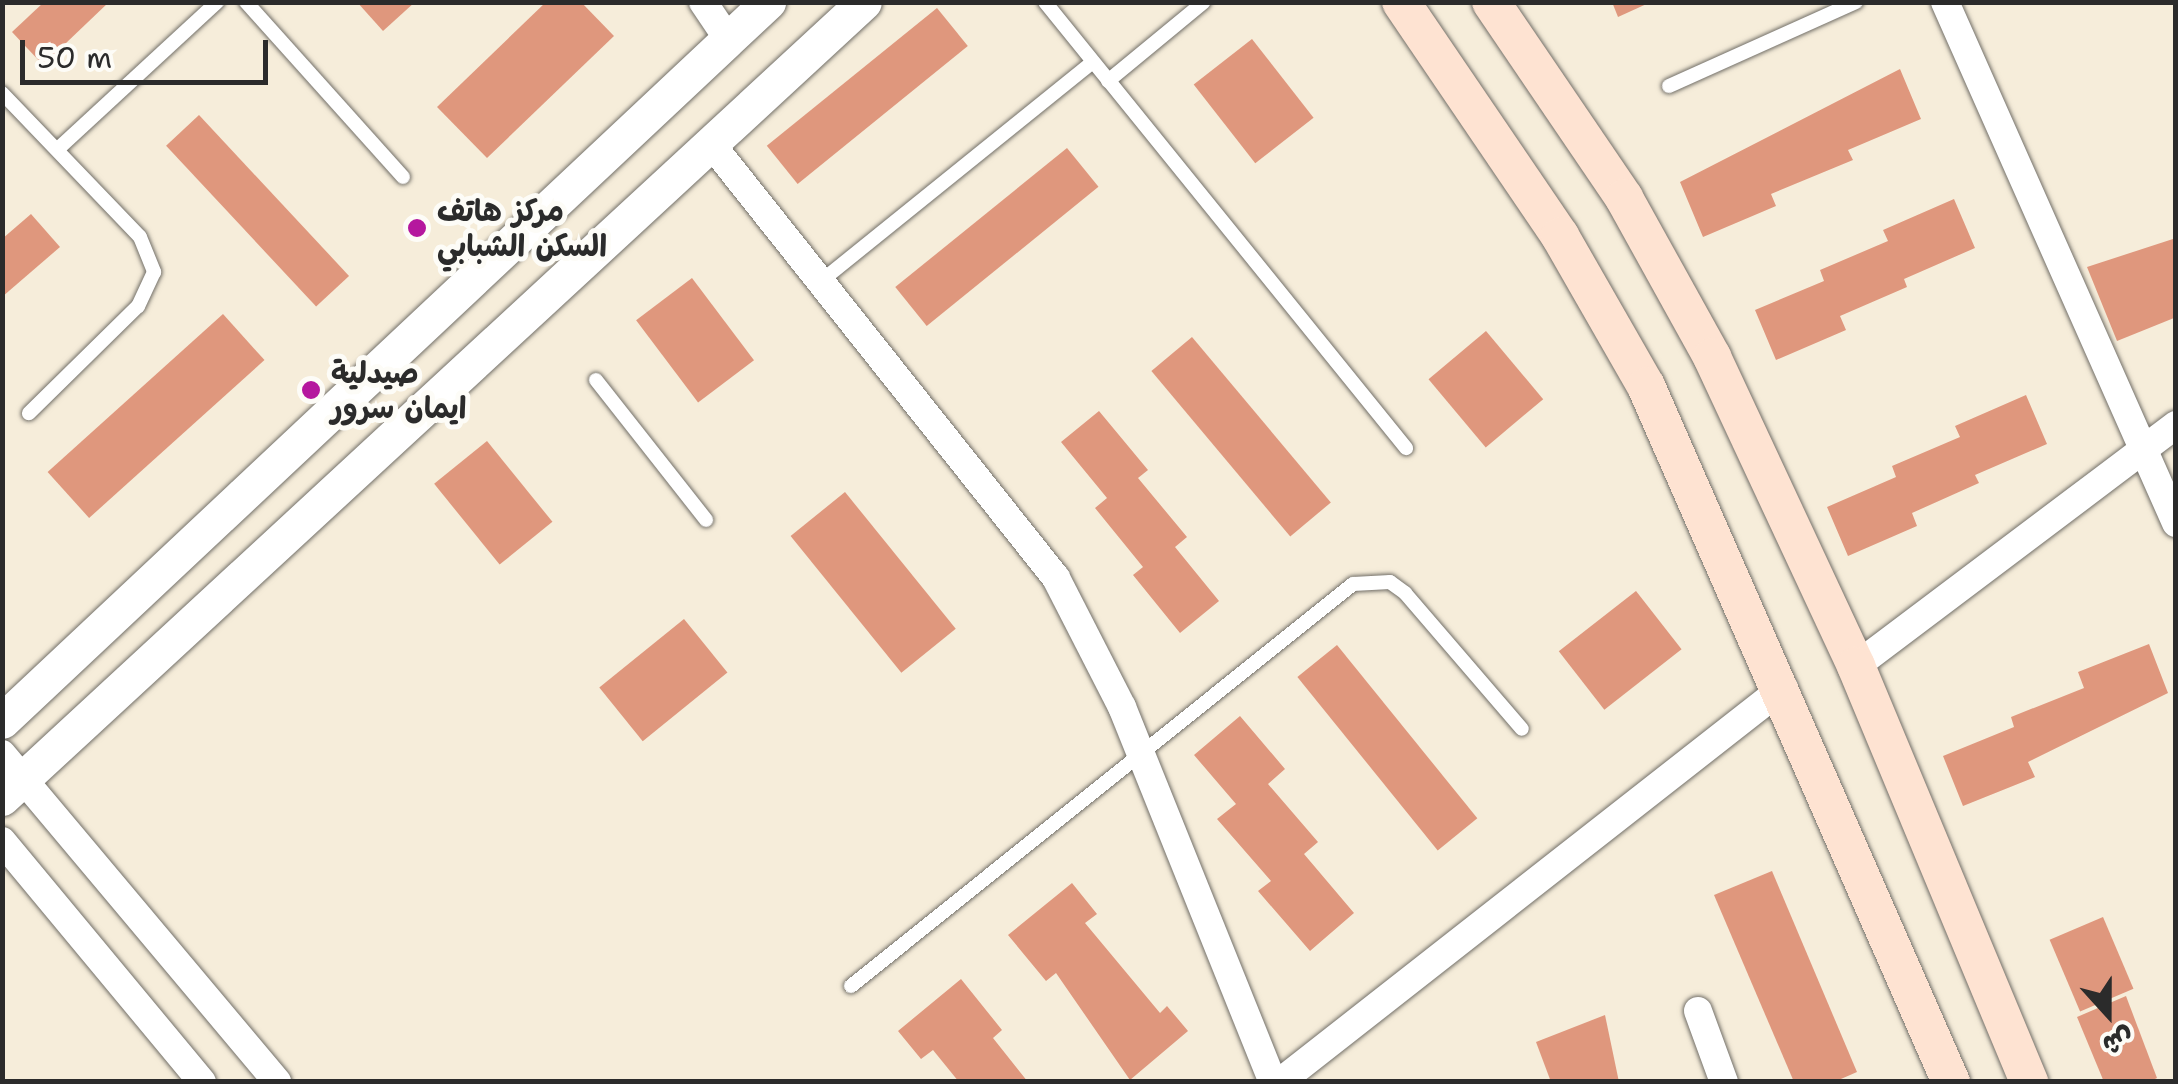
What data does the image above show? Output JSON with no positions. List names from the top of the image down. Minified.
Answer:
{"places":["مركز هاتف السكن الشبابي","صيدلية ايمان سرور"],"scale_bar":"50 m","north":"bottom"}
